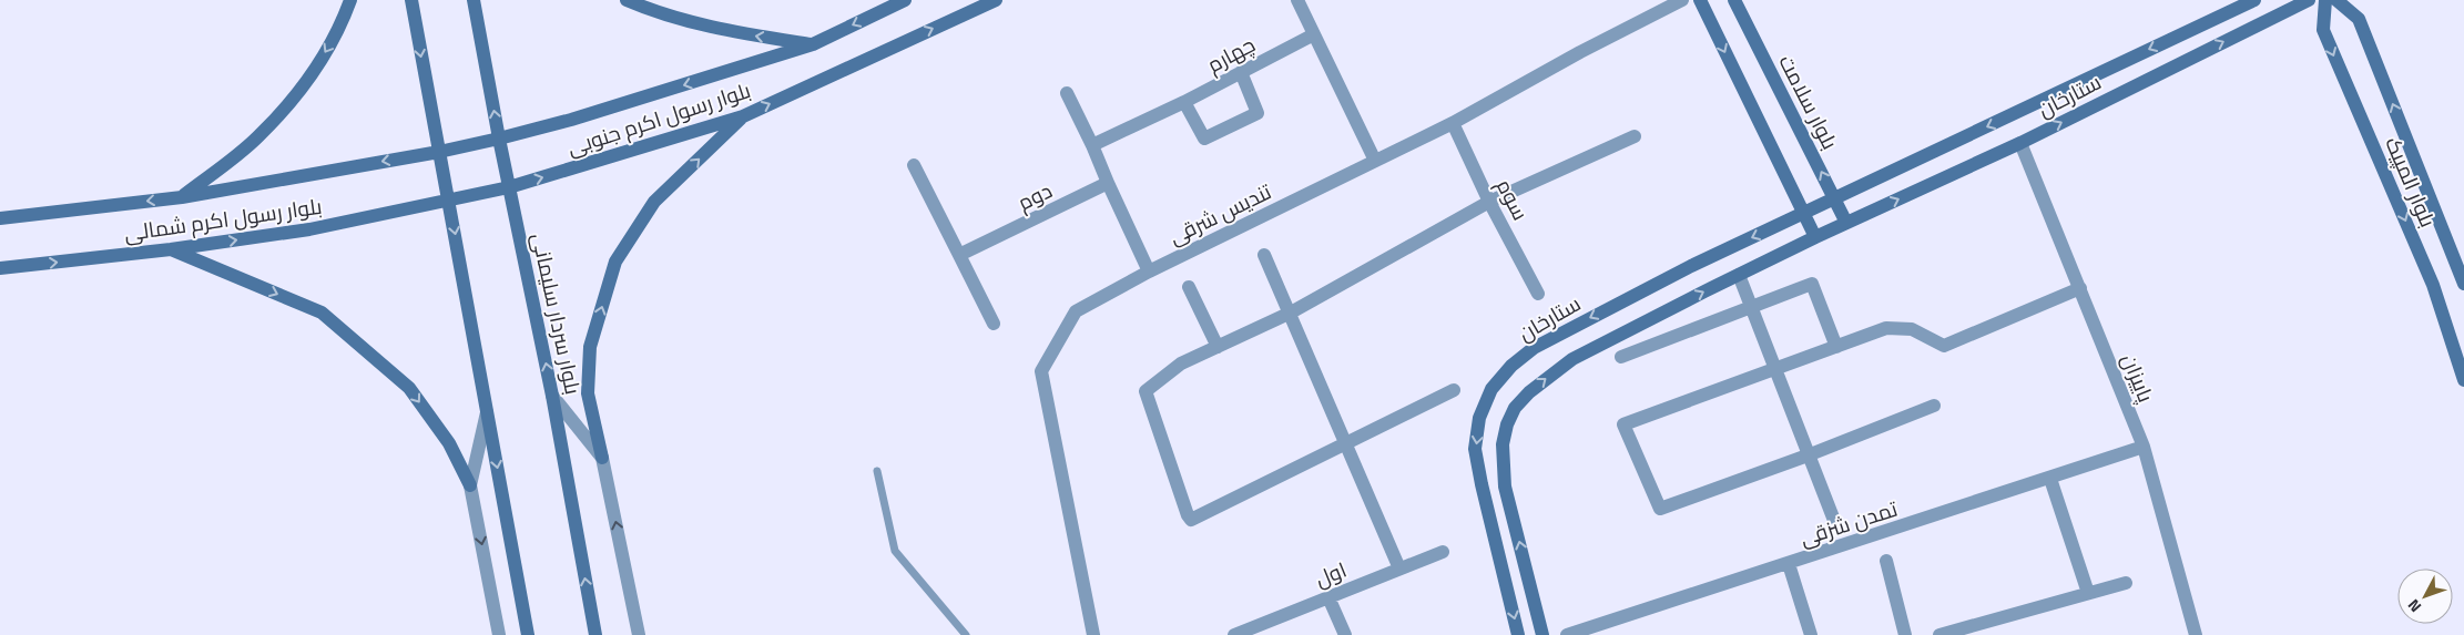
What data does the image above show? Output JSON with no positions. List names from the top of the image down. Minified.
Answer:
{"streets":{"main road":["ستارخان","بلوار سلامت","بلوار رسول اکرم جنوبی","بلوار المپیک","بلوار رسول اکرم شمالی","بلوار سردار سلیمانی"],"street":["چهارم","دوم","سوم","تندیس شرقی","پاییزان","تمدن شزقی","اول"]},"crossings":[["ستارخان","بلوار سلامت"],["ستارخان","پاییزان"],["بلوار رسول اکرم جنوبی","بلوار رسول اکرم شمالی"],["بلوار رسول اکرم جنوبی","بلوار سردار سلیمانی"],["سوم","تندیس شرقی"],["پاییزان","تمدن شزقی"]],"north":"bottom left"}
